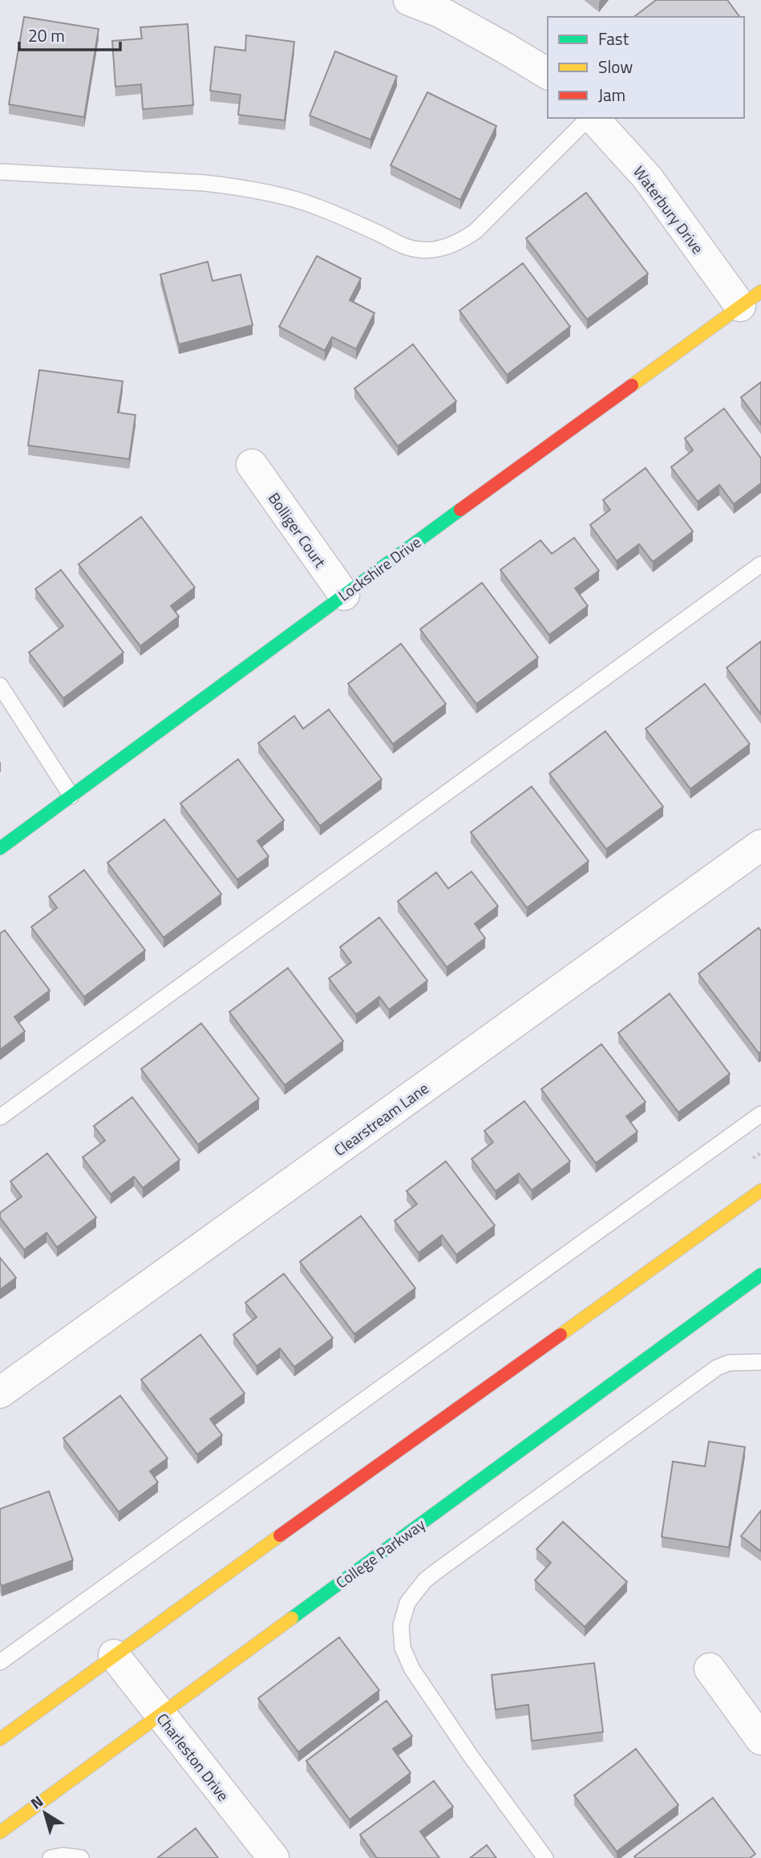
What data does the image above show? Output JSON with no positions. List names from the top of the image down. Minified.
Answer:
{"streets":{"main road":["Lockshire Drive","College Parkway"],"street":["Waterbury Drive","Bolliger Court","Clearstream Lane","Charleston Drive"]},"crossings":[["Waterbury Drive","Lockshire Drive"],["Bolliger Court","Lockshire Drive"],["College Parkway","Charleston Drive"]],"legend":["Fast","Slow","Jam"],"scale_bar":"20 m","north":"top left"}
